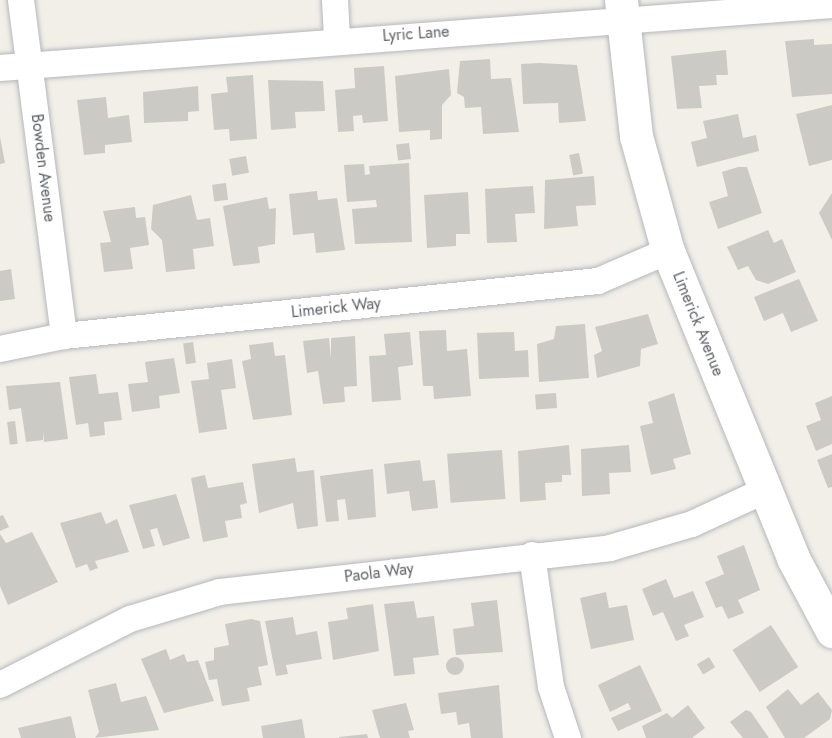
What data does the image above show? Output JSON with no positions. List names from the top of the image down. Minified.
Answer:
{"streets":{"main road":["Limerick Avenue"],"street":["Lyric Lane","Bowden Avenue","Limerick Way","Paola Way"]},"crossings":[["Lyric Lane","Bowden Avenue"],["Lyric Lane","Limerick Avenue"],["Bowden Avenue","Limerick Way"],["Limerick Way","Limerick Avenue"],["Limerick Avenue","Paola Way"]]}
